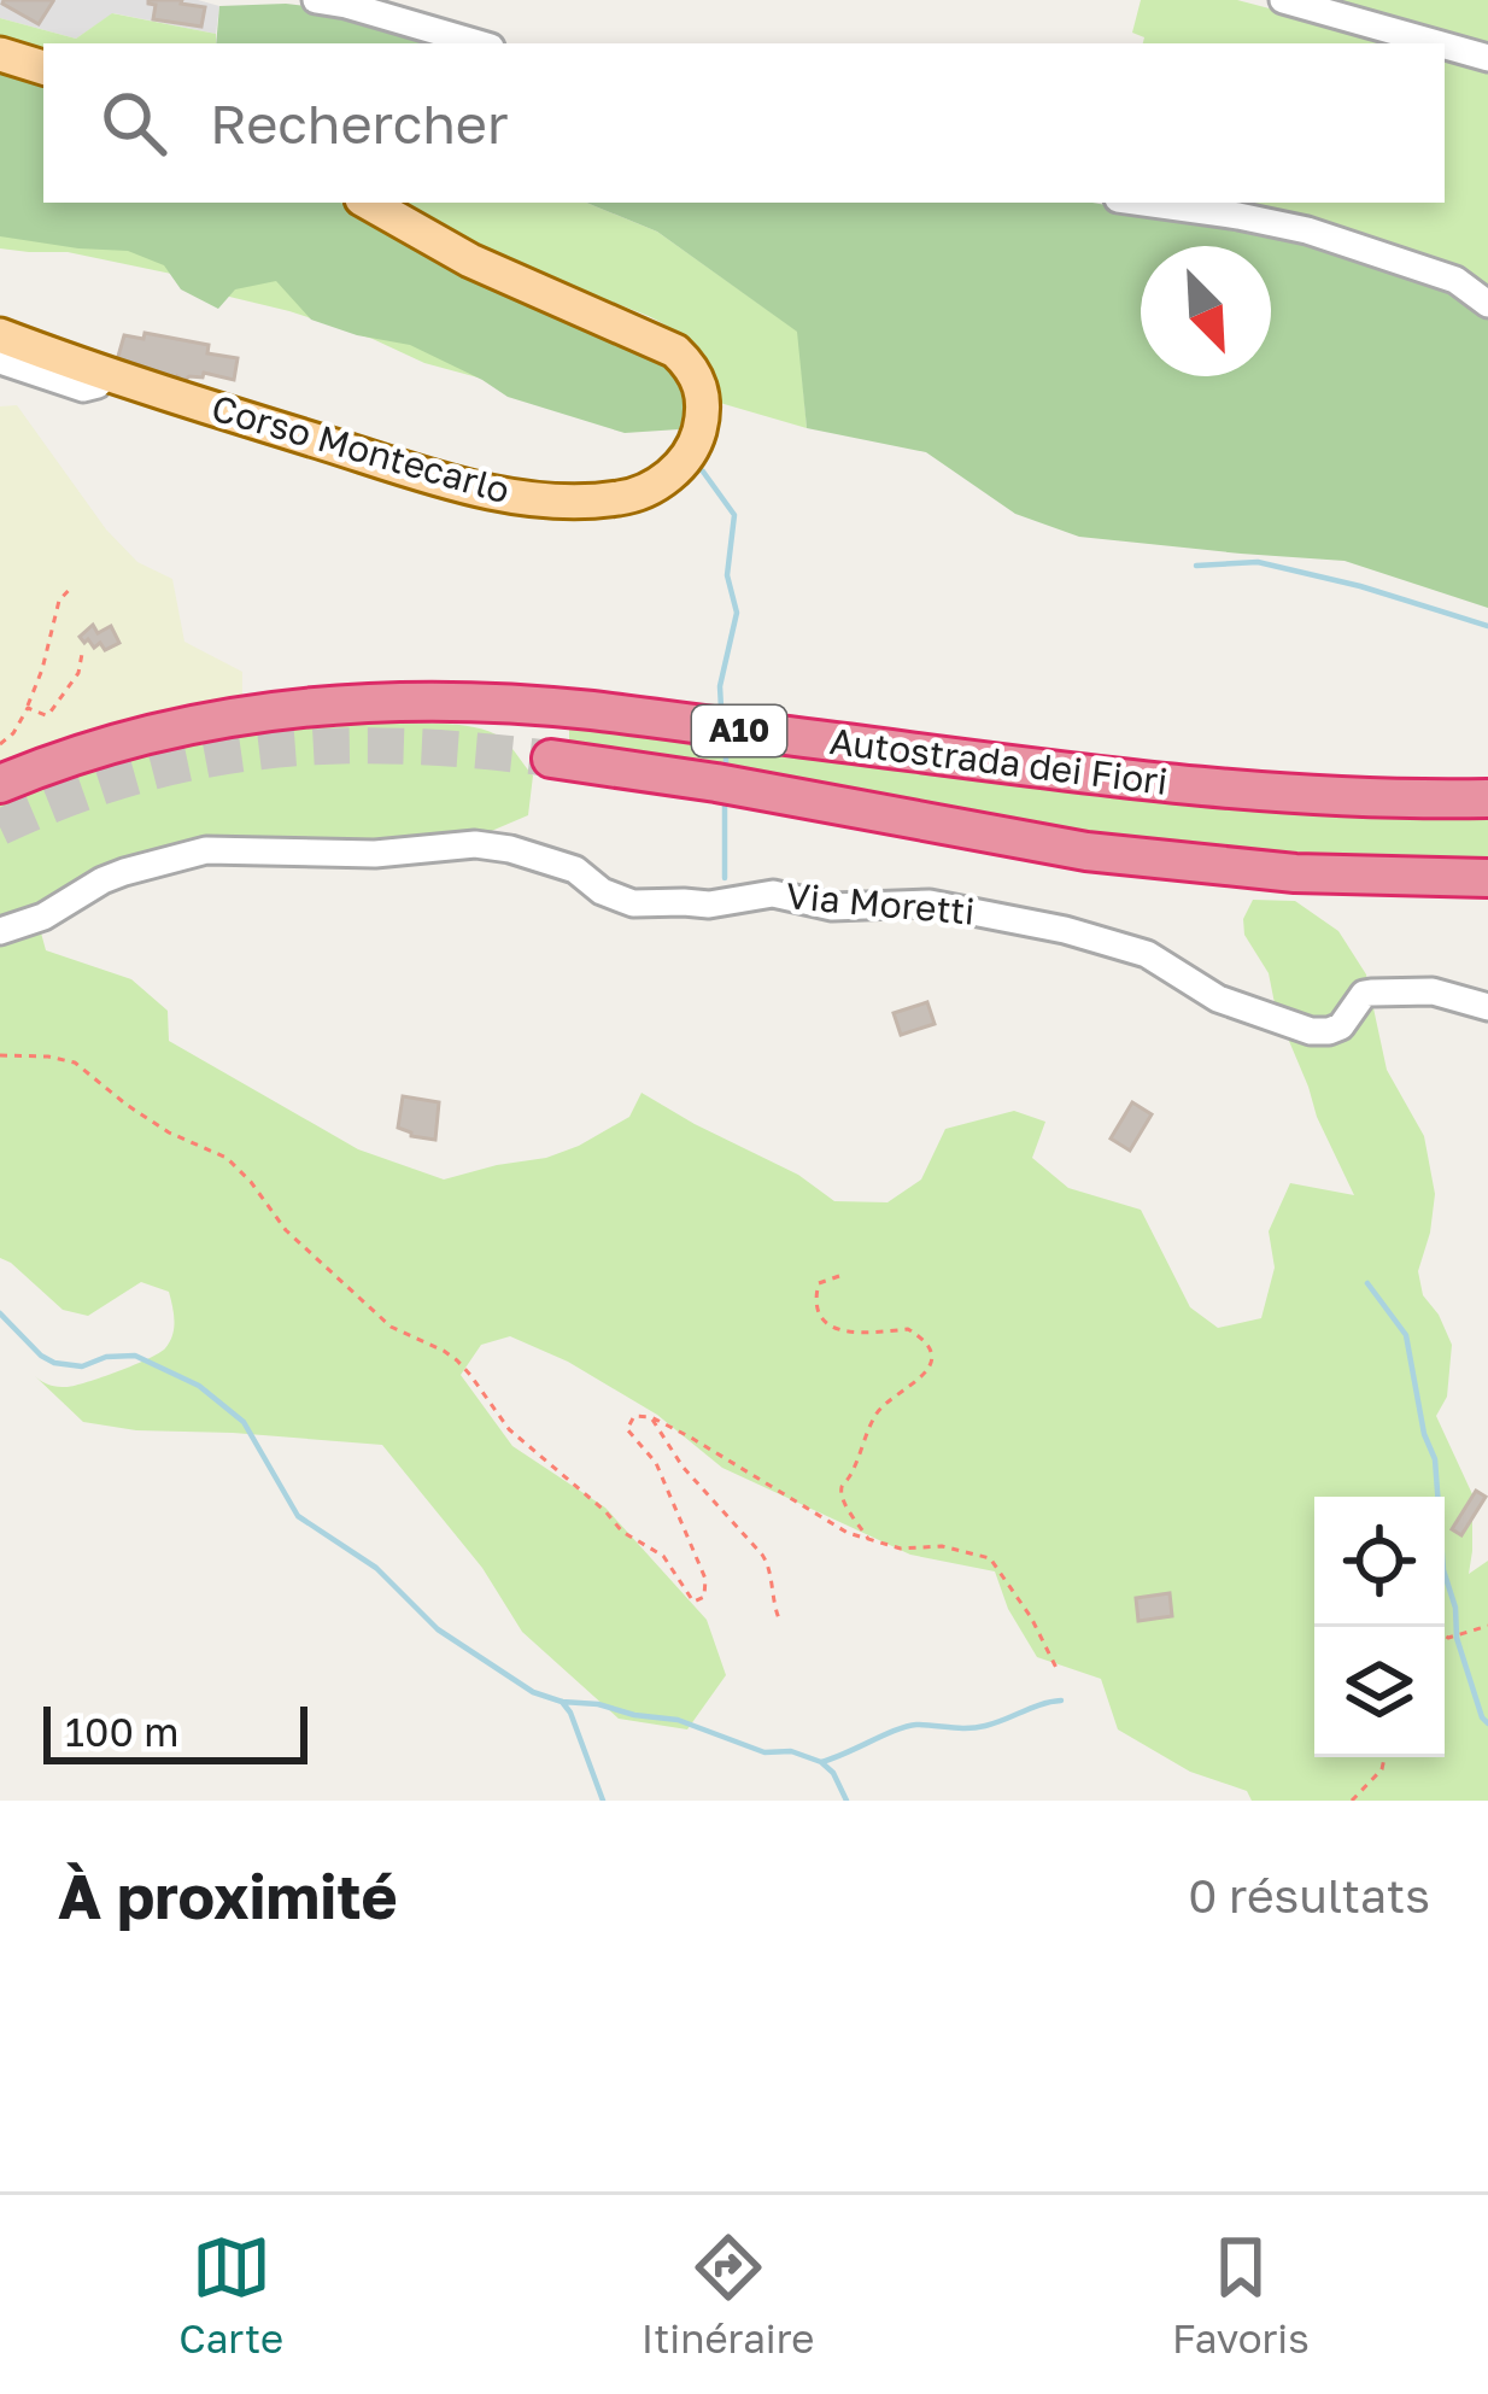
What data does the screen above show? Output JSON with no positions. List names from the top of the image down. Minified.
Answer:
{"streets":{"highway":["A10","Autostrada dei Fiori"],"main road":["Corso Montecarlo"],"street":["Via Moretti"]},"scale_bar":"100 m","north":"bottom right","page":{"search":"Rechercher","scale":"100 m","heading":["À proximité","0 résultats"],"nav":["Carte","Itinéraire","Favoris"]}}
